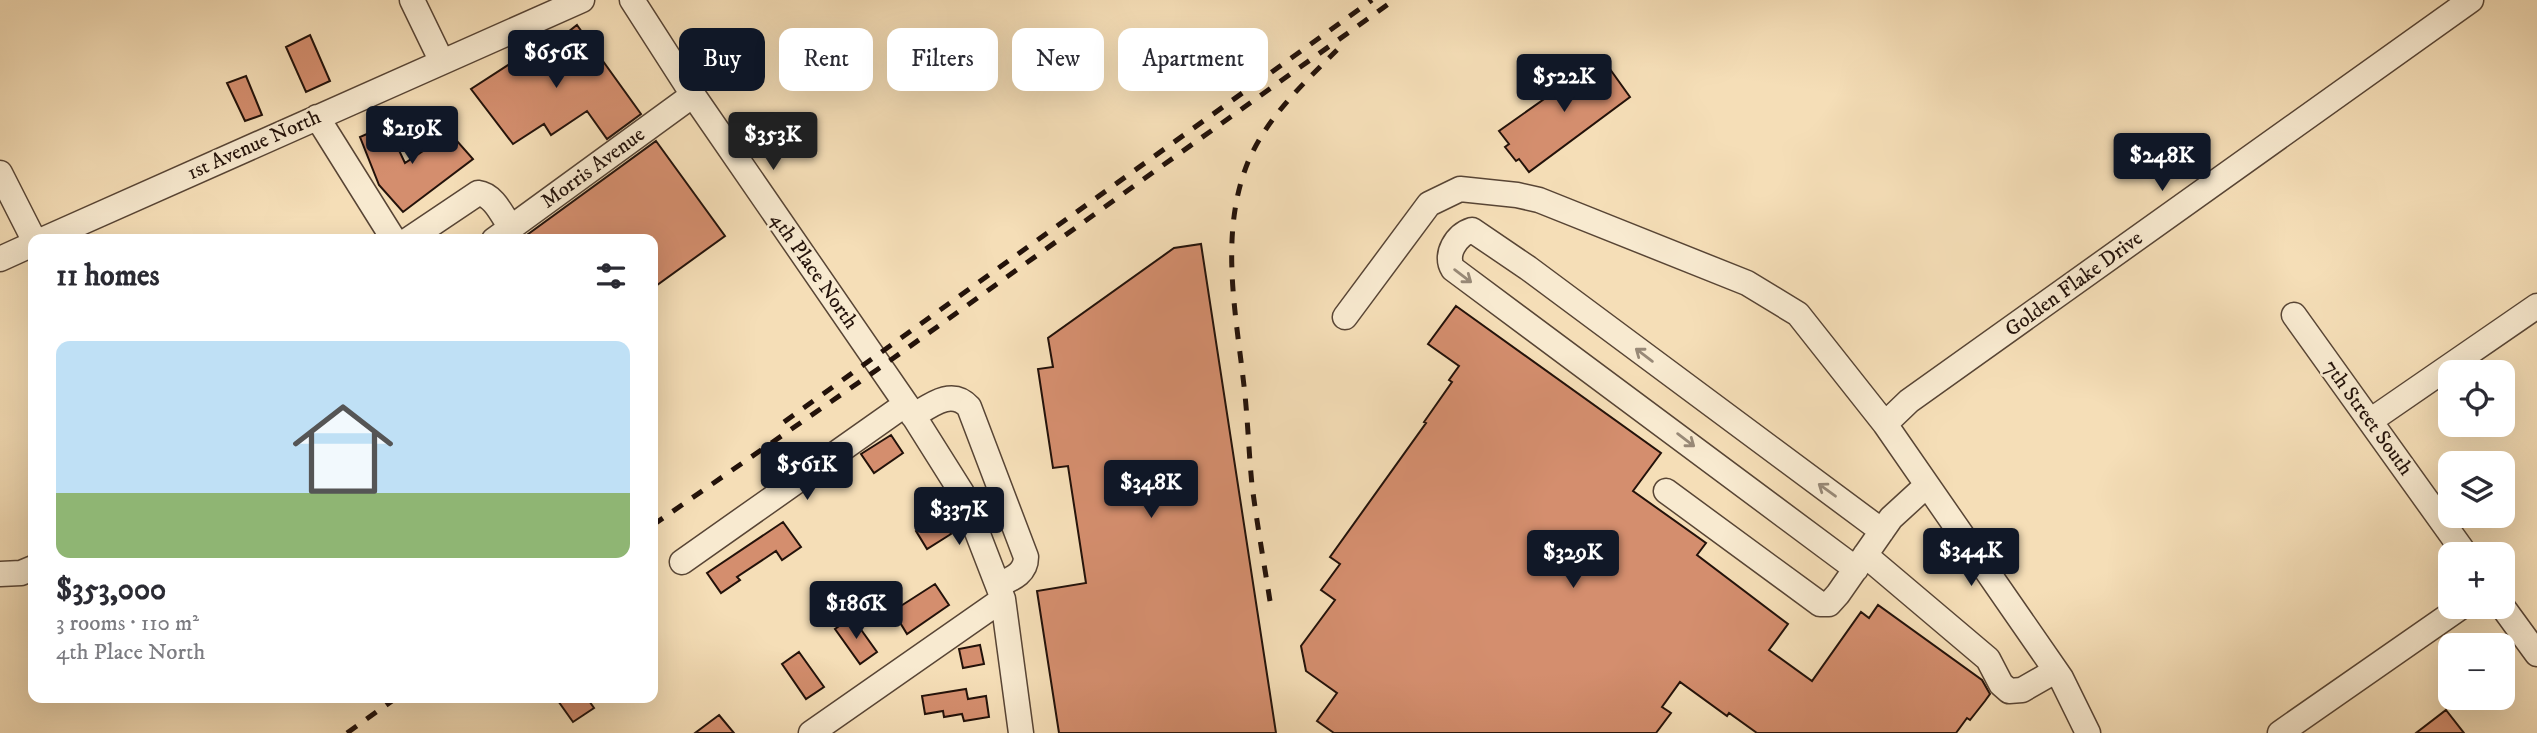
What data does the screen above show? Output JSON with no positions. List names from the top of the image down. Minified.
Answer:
{"streets":{"street":["1st Avenue North","Morris Avenue","4th Place North","Golden Flake Drive","7th Street South"]},"crossings":[["Morris Avenue","4th Place North"]],"page":{"chip":["Buy","Rent","Filters","New","Apartment"],"price":["$656K","$522K","$219K","$353K","$248K","$561K","$348K","$337K","$344K","$329K","$186K"],"heading":"11 homes","list":[{"name":"$353,000","note":"3 rooms · 110 m² · 4th Place North"}],"map_buttons":["+","−"]}}
